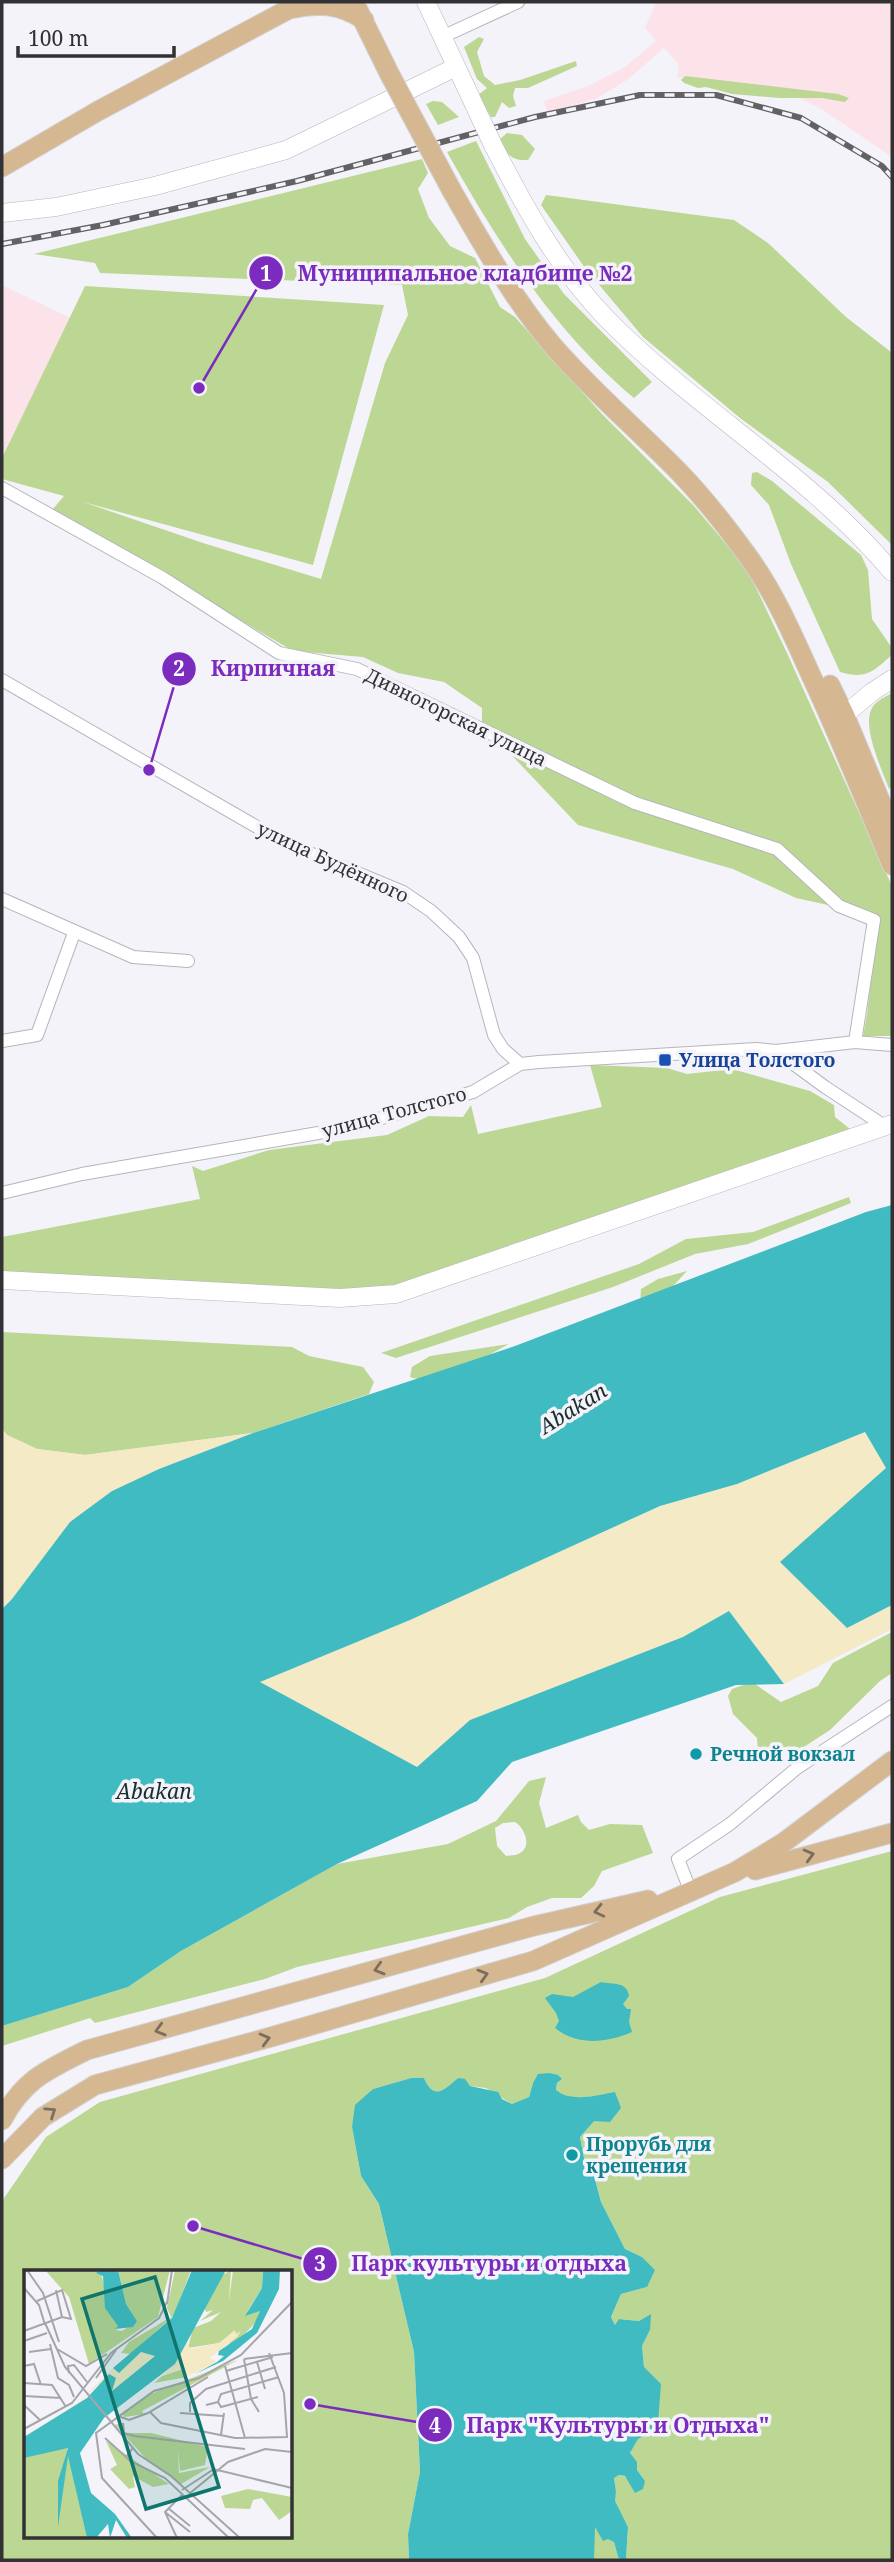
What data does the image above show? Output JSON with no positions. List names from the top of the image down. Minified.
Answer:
{"streets":{"street":["Дивногорская улица","улица Будённого","улица Толстого"]},"crossings":[["Дивногорская улица","улица Толстого"],["улица Будённого","улица Толстого"]],"water":["Abakan"],"places":{"other":["Муниципальное кладбище №2","Кирпичная","Речной вокзал","Прорубь для крещения","Парк культуры и отдыха","Парк \"Культуры и Отдыха\""],"transit":["Улица Толстого"]},"scale_bar":"100 m"}
